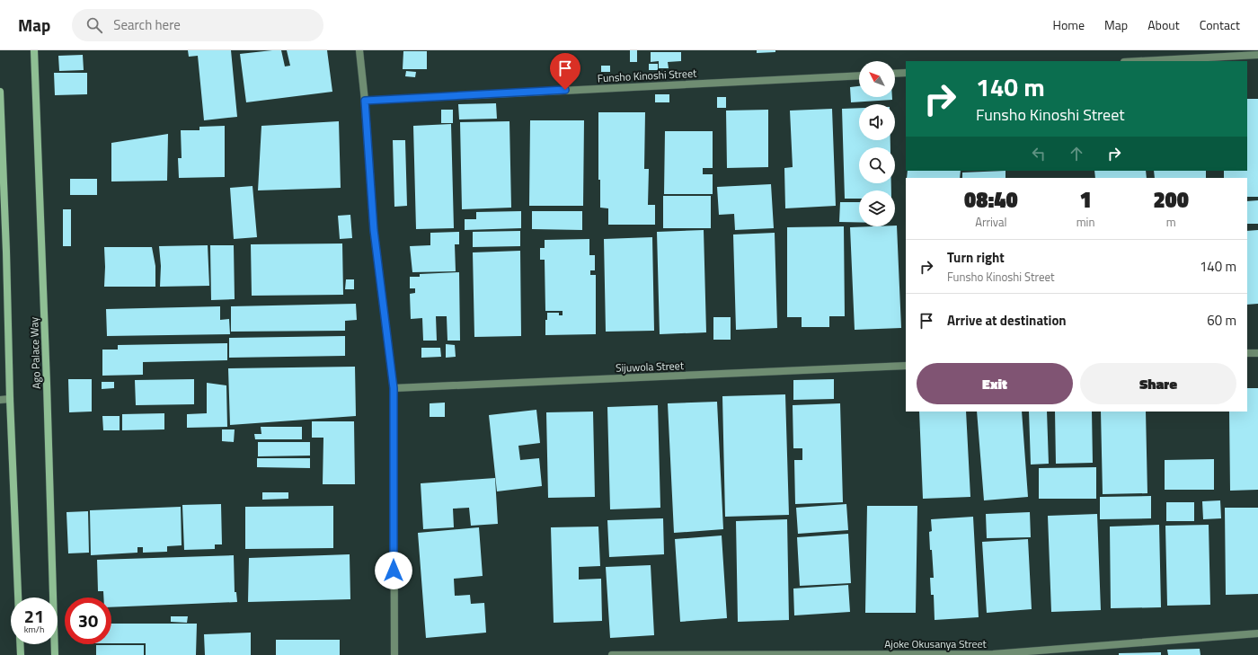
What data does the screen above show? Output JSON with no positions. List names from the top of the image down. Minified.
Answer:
{"streets":{"main road":["Ago Palace Way"],"street":["Funsho Kinoshi Street","Sijuwola Street","Ajoke Okusanya Street"]},"north":"top left","page":{"header":"Map","search":"Search here","nav":["Home","Map","About","Contact"],"turn":["140 m","Funsho Kinoshi Street"],"eta":["08:40","Arrival","1","min","200","m"],"list":[{"name":"Turn right","note":"Funsho Kinoshi Street","value":"140 m"},{"name":"Arrive at destination","value":"60 m"}],"buttons":["Exit","Share"],"speed":"21 km/h","limit":"30"}}
